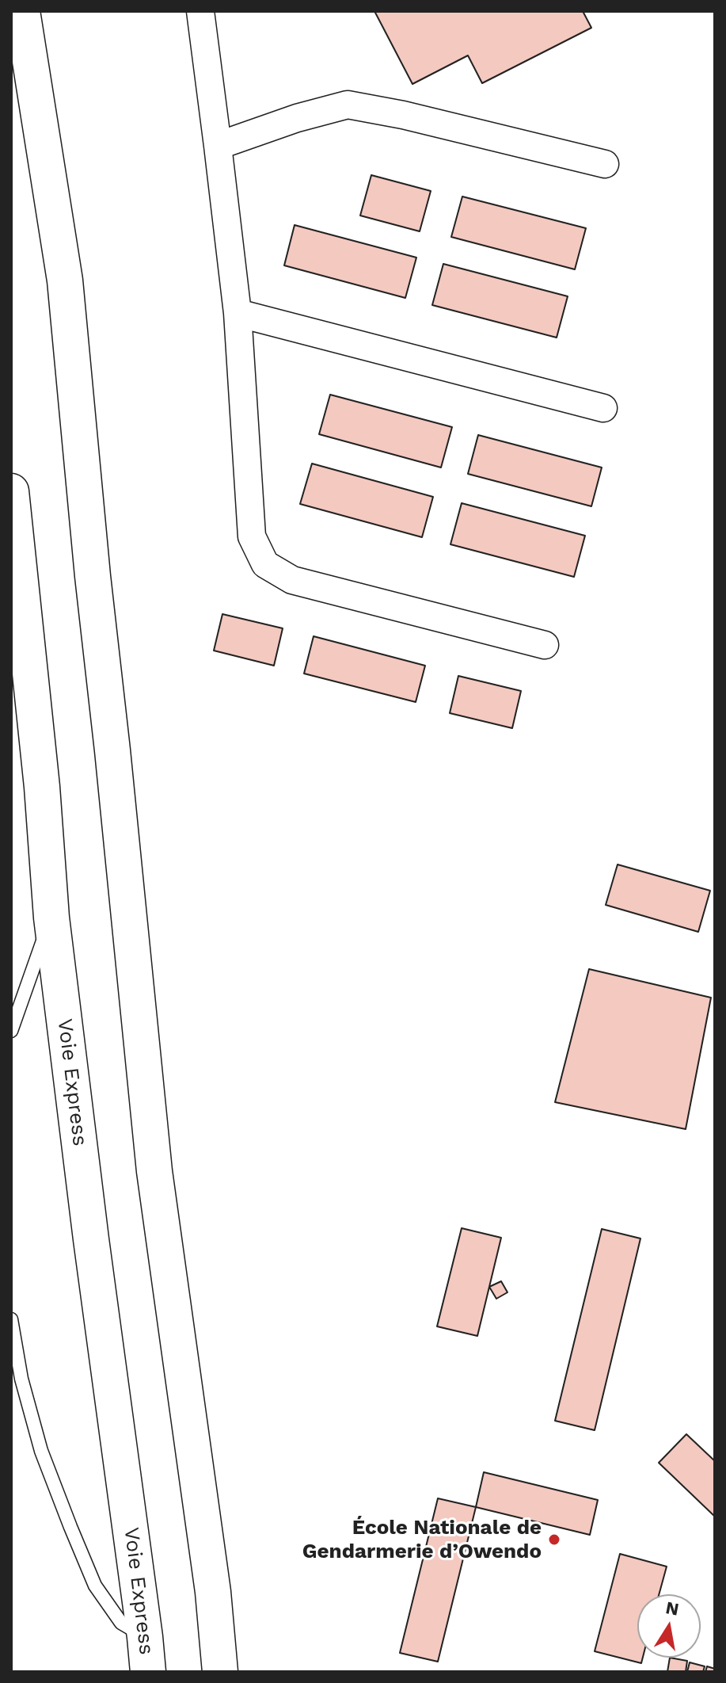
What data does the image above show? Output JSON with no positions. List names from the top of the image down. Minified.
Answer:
{"streets":{"highway":["Voie Express"]},"places":["École Nationale de Gendarmerie d’Owendo"],"north":"top"}
